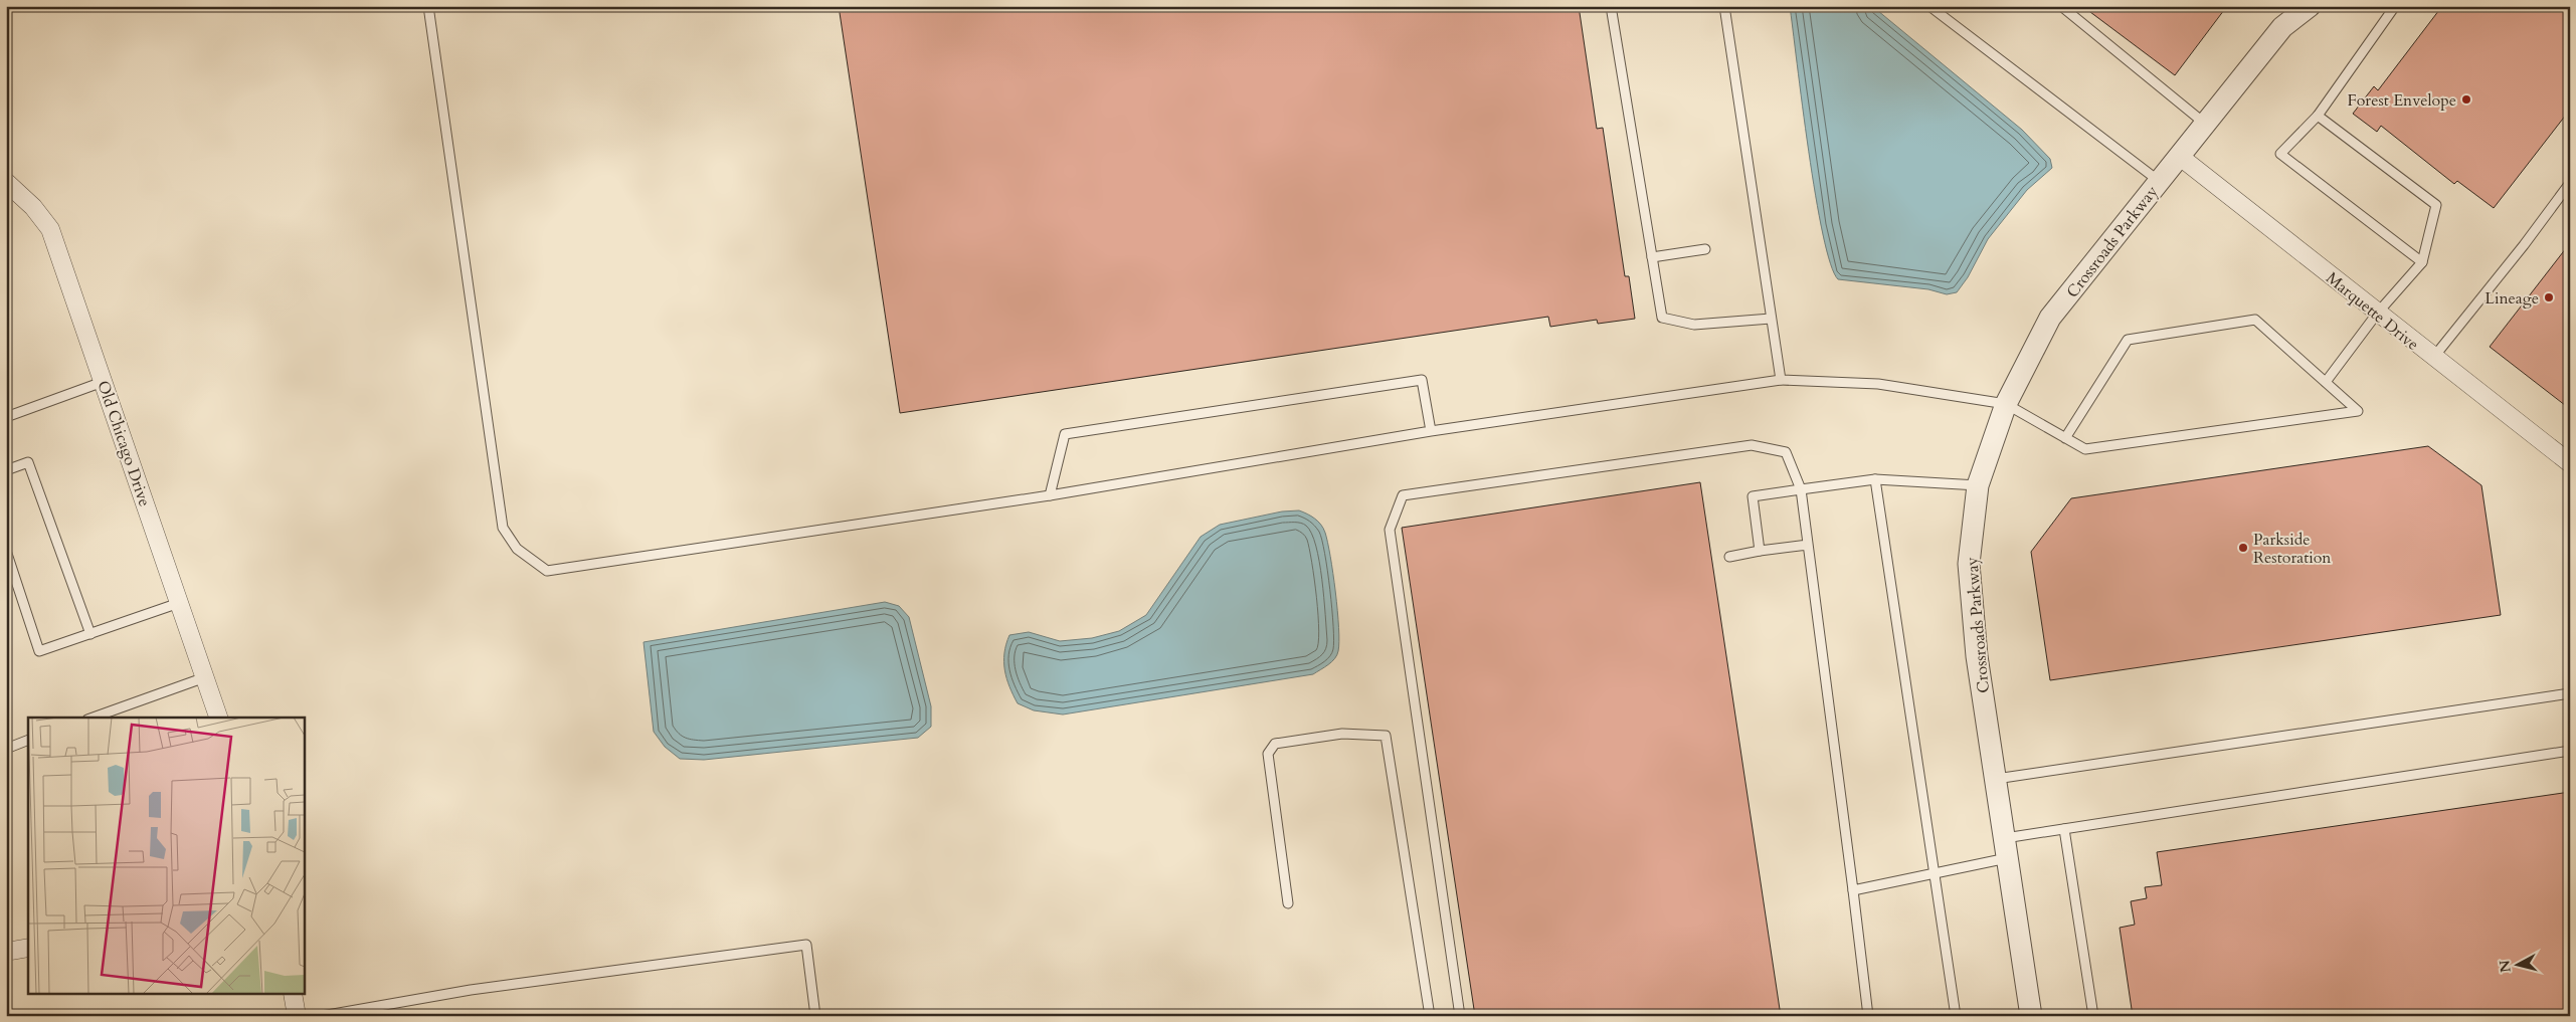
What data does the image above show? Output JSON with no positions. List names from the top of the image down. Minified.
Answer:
{"streets":{"street":["Crossroads Parkway","Marquette Drive","Old Chicago Drive"]},"crossings":[["Crossroads Parkway","Marquette Drive"]],"places":["Forest Envelope","Lineage","Parkside Restoration"],"north":"left"}
